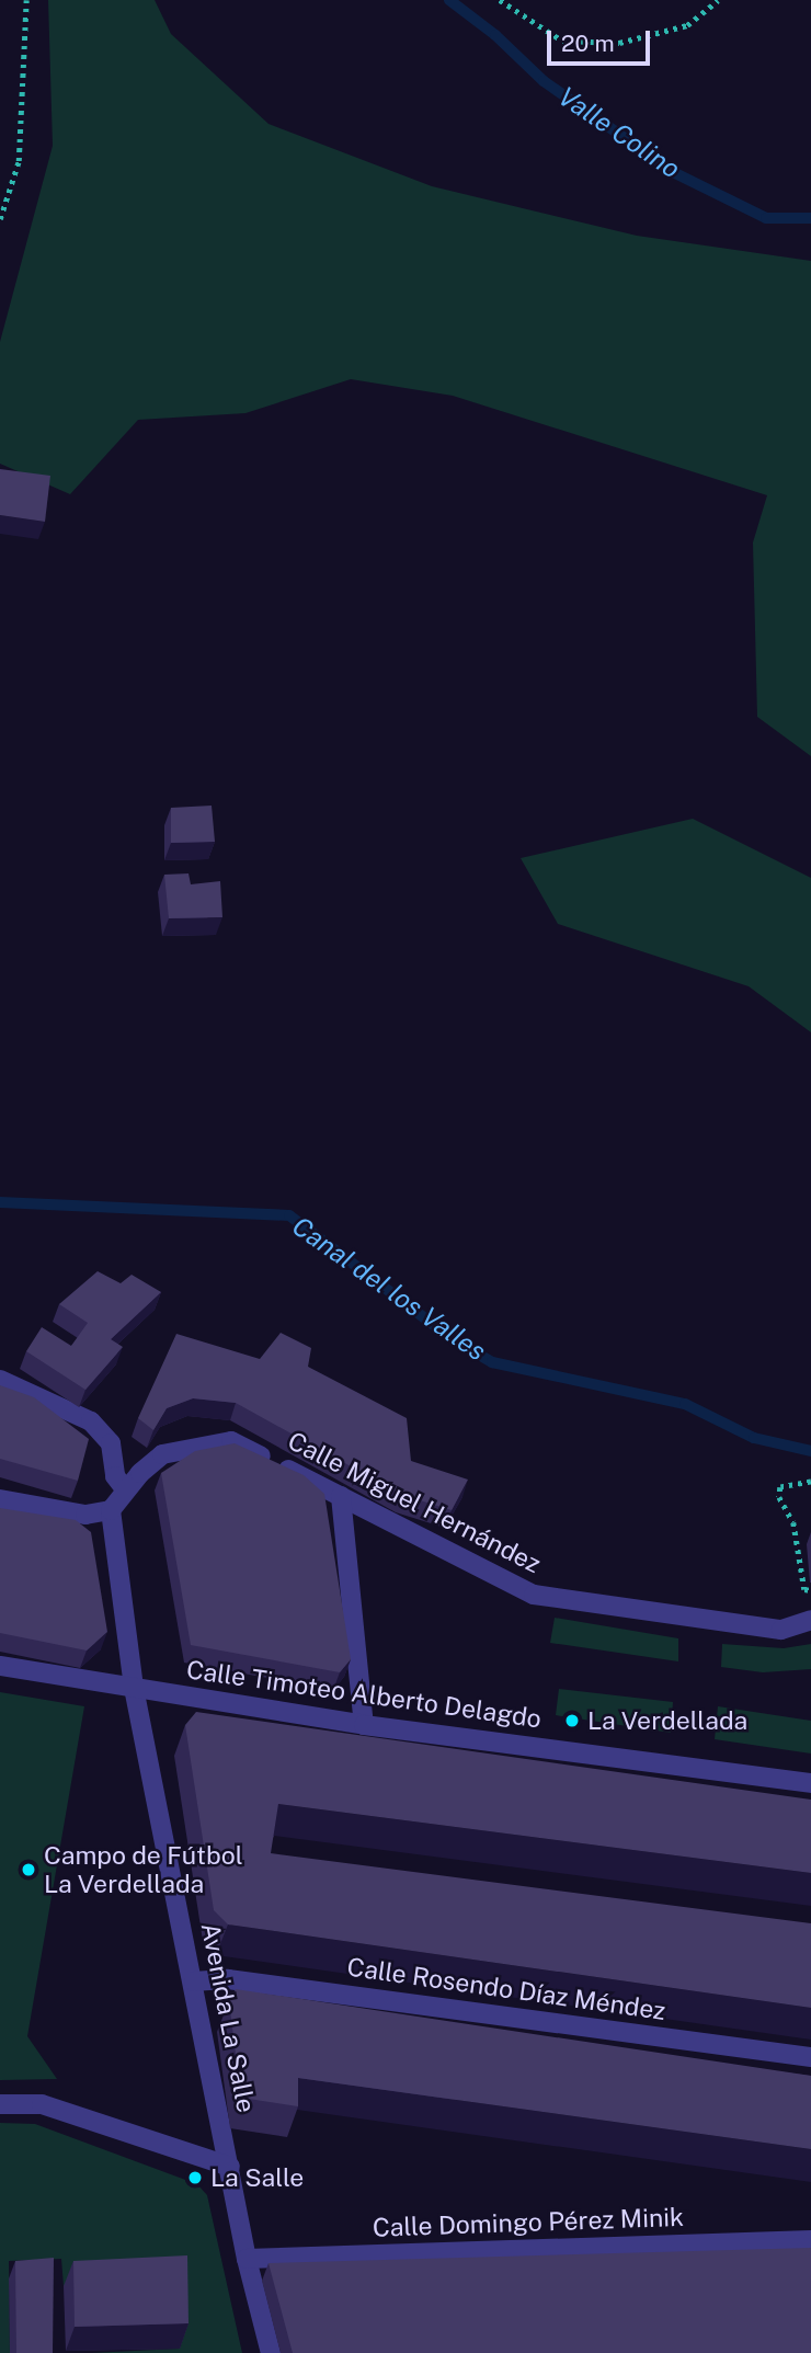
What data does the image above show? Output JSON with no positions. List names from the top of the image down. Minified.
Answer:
{"streets":{"street":["Calle Miguel Hernández","Calle Timoteo Alberto Delagdo","Calle Rosendo Díaz Méndez","Avenida La Salle","Calle Domingo Pérez Minik"]},"crossings":[["Calle Miguel Hernández","Avenida La Salle"],["Calle Timoteo Alberto Delagdo","Avenida La Salle"],["Calle Rosendo Díaz Méndez","Avenida La Salle"],["Avenida La Salle","Calle Domingo Pérez Minik"]],"water":["Valle Colino","Canal del los Valles"],"places":["La Verdellada","Campo de Fútbol La Verdellada","La Salle"],"scale_bar":"20 m"}
